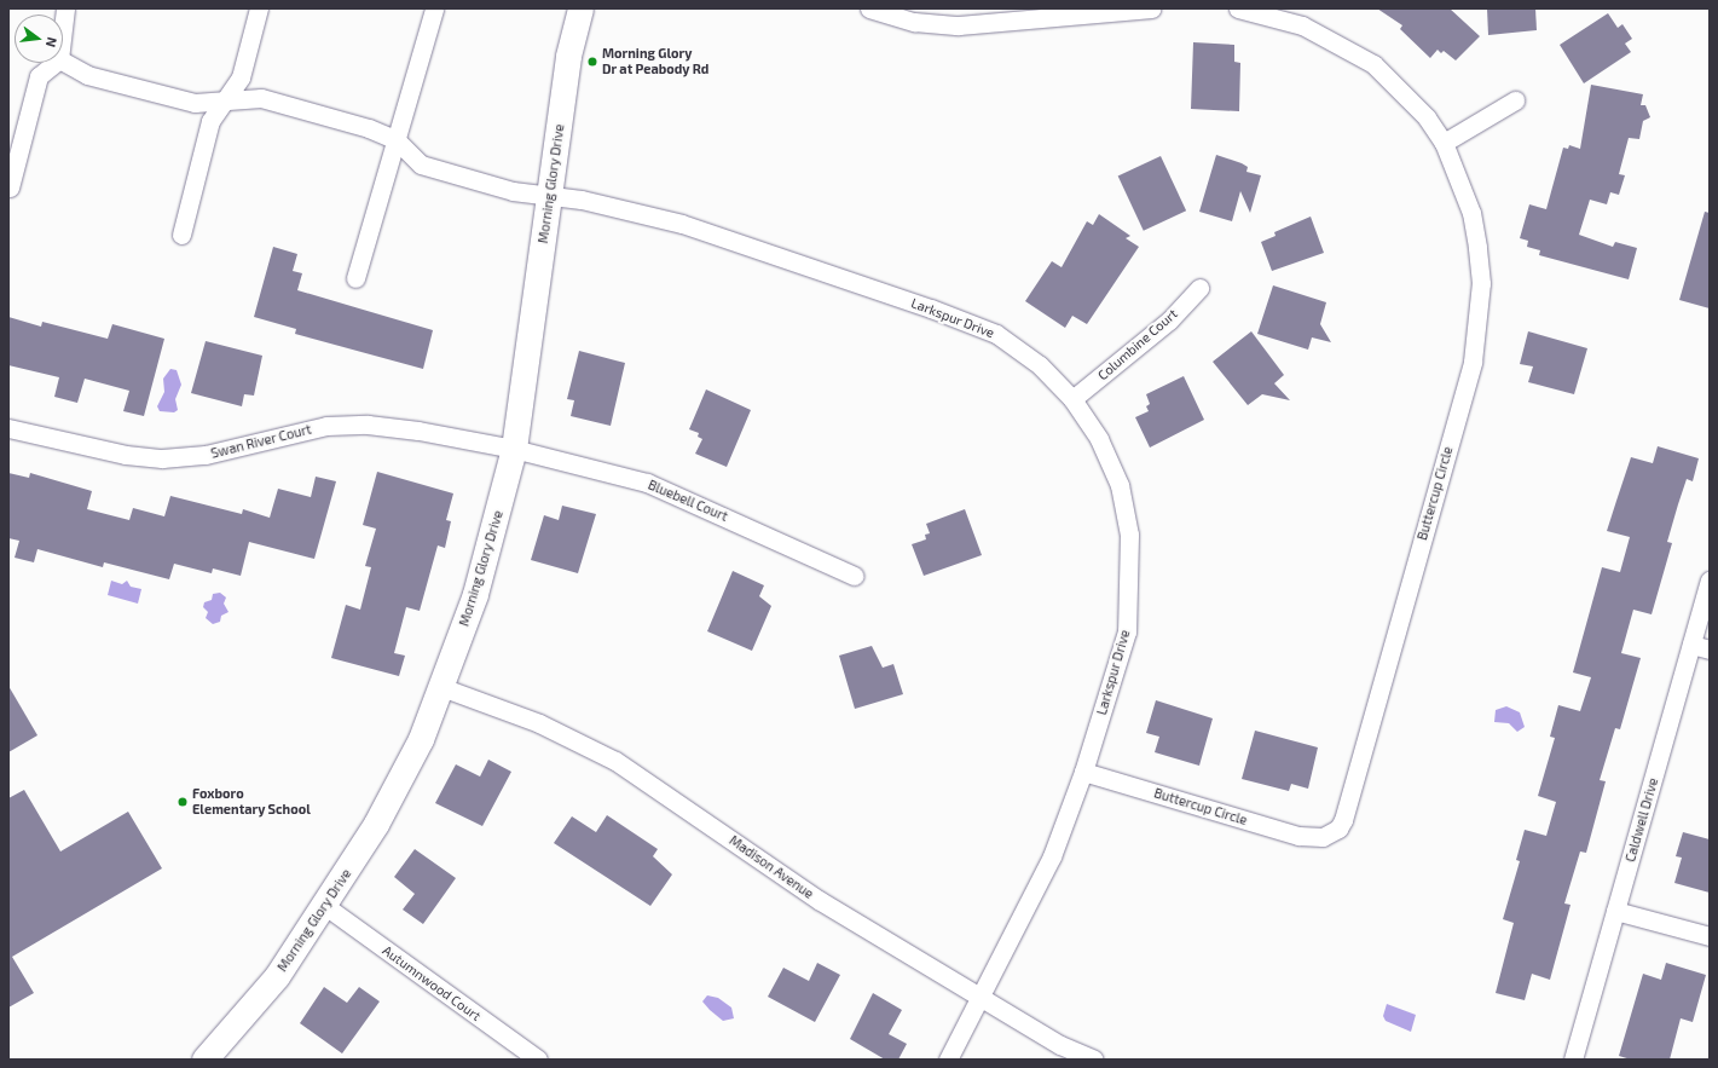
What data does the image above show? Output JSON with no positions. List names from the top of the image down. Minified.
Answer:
{"streets":{"street":["Morning Glory Drive","Larkspur Drive","Columbine Court","Swan River Court","Buttercup Circle","Bluebell Court","Caldwell Drive","Madison Avenue","Autumnwood Court"]},"crossings":[["Morning Glory Drive","Larkspur Drive"],["Morning Glory Drive","Swan River Court"],["Morning Glory Drive","Bluebell Court"],["Morning Glory Drive","Madison Avenue"],["Morning Glory Drive","Autumnwood Court"],["Larkspur Drive","Columbine Court"],["Larkspur Drive","Buttercup Circle"],["Larkspur Drive","Madison Avenue"],["Swan River Court","Bluebell Court"]],"places":["Morning Glory Dr at Peabody Rd","Foxboro Elementary School"],"north":"right"}
